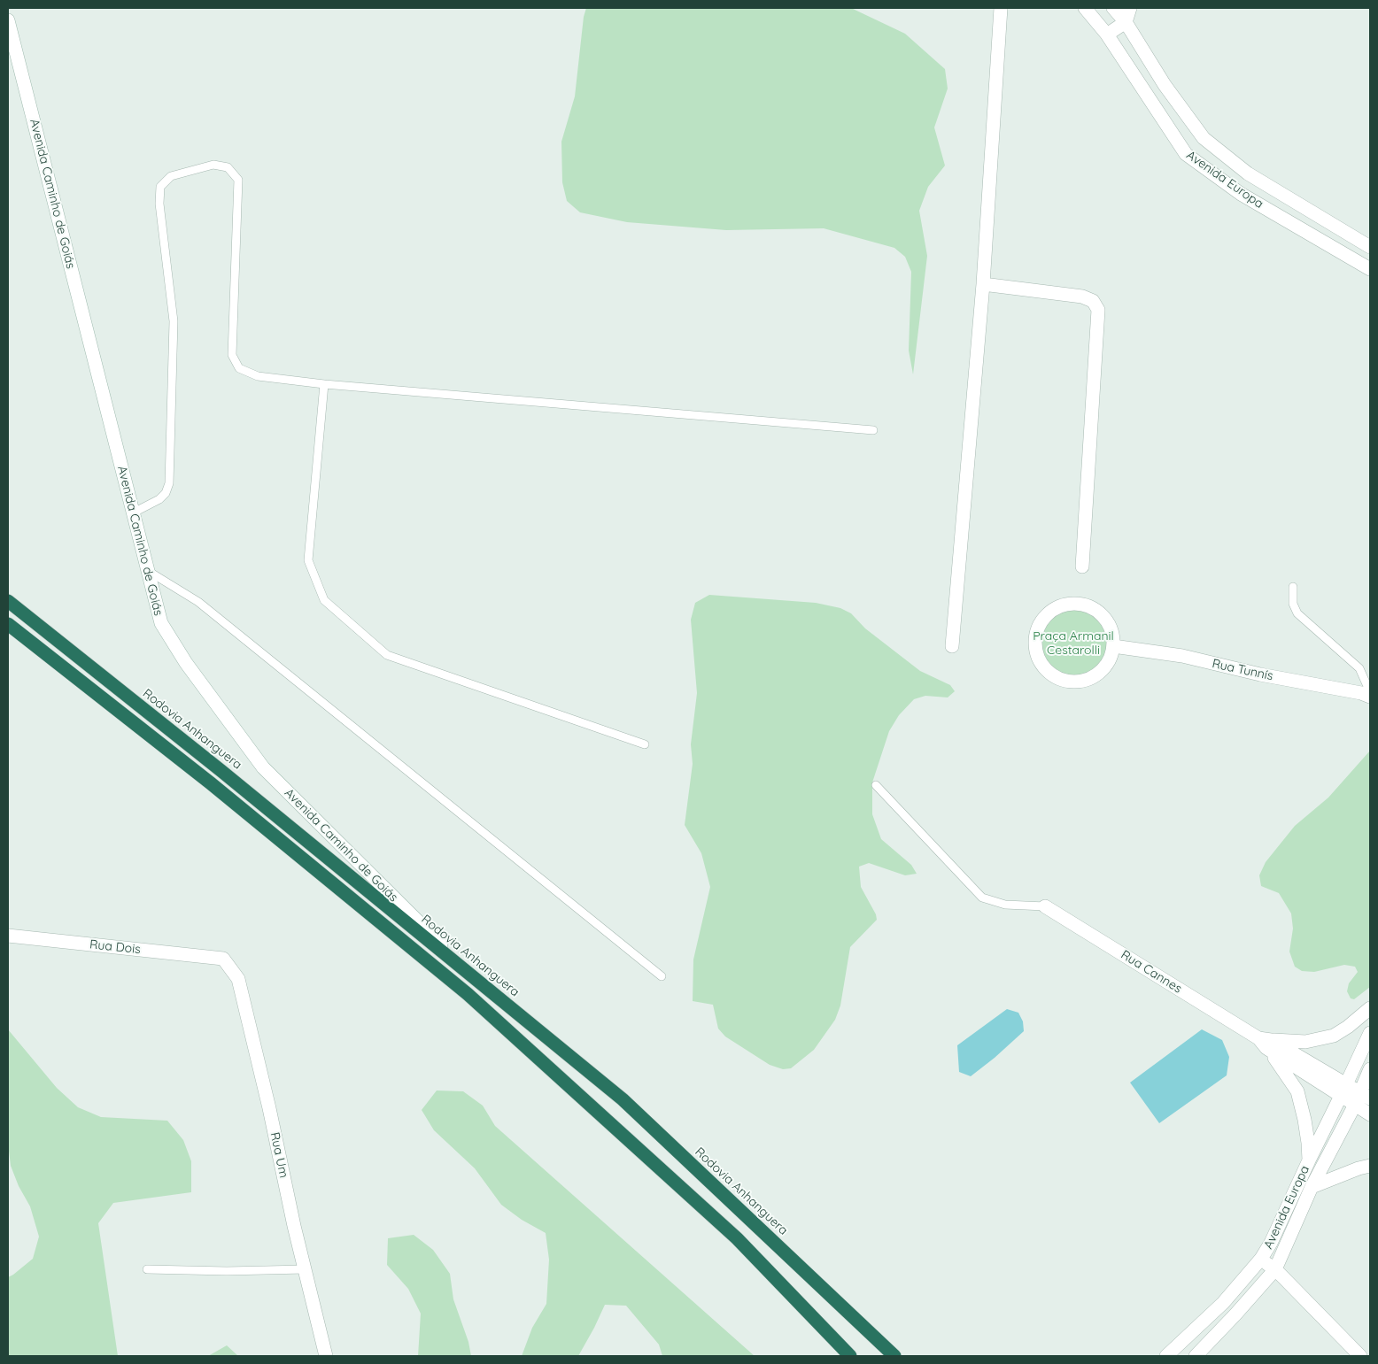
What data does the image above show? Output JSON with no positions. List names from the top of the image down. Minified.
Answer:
{"streets":{"highway":["Rodovia Anhanguera"],"street":["Avenida Europa","Avenida Caminho de Goiás","Rua Tunnís","Rua Dois","Rua Cannes","Rua Um"]},"crossings":[["Avenida Europa","Rua Cannes"],["Avenida Caminho de Goiás","Rodovia Anhanguera"],["Rua Dois","Rua Um"]],"parks":["Praça Armanil Cestarolli"]}
